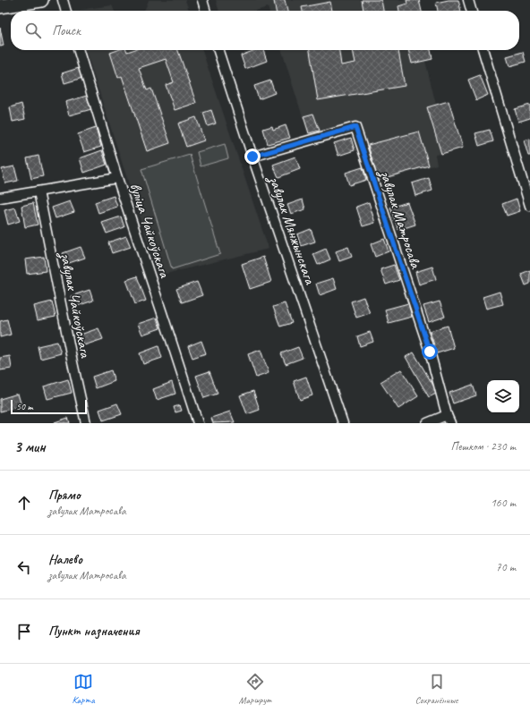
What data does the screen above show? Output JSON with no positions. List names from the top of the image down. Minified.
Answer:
{"streets":{"street":["завулак Матросава","вуліца Чайкоўскага","завулак Мянжынскага","завулак Чайкоўскага"]},"crossings":[["завулак Матросава","завулак Мянжынскага"]],"scale_bar":"50 m","page":{"search":"Поиск","scale":"50 m","heading":["3 мин","Пешком · 230 m"],"list":[["Прямо","завулак Матросава","160 m"],["Налево","завулак Матросава","70 m"],"Пункт назначения"],"nav":["Карта","Маршрут","Сохранённые"]}}
